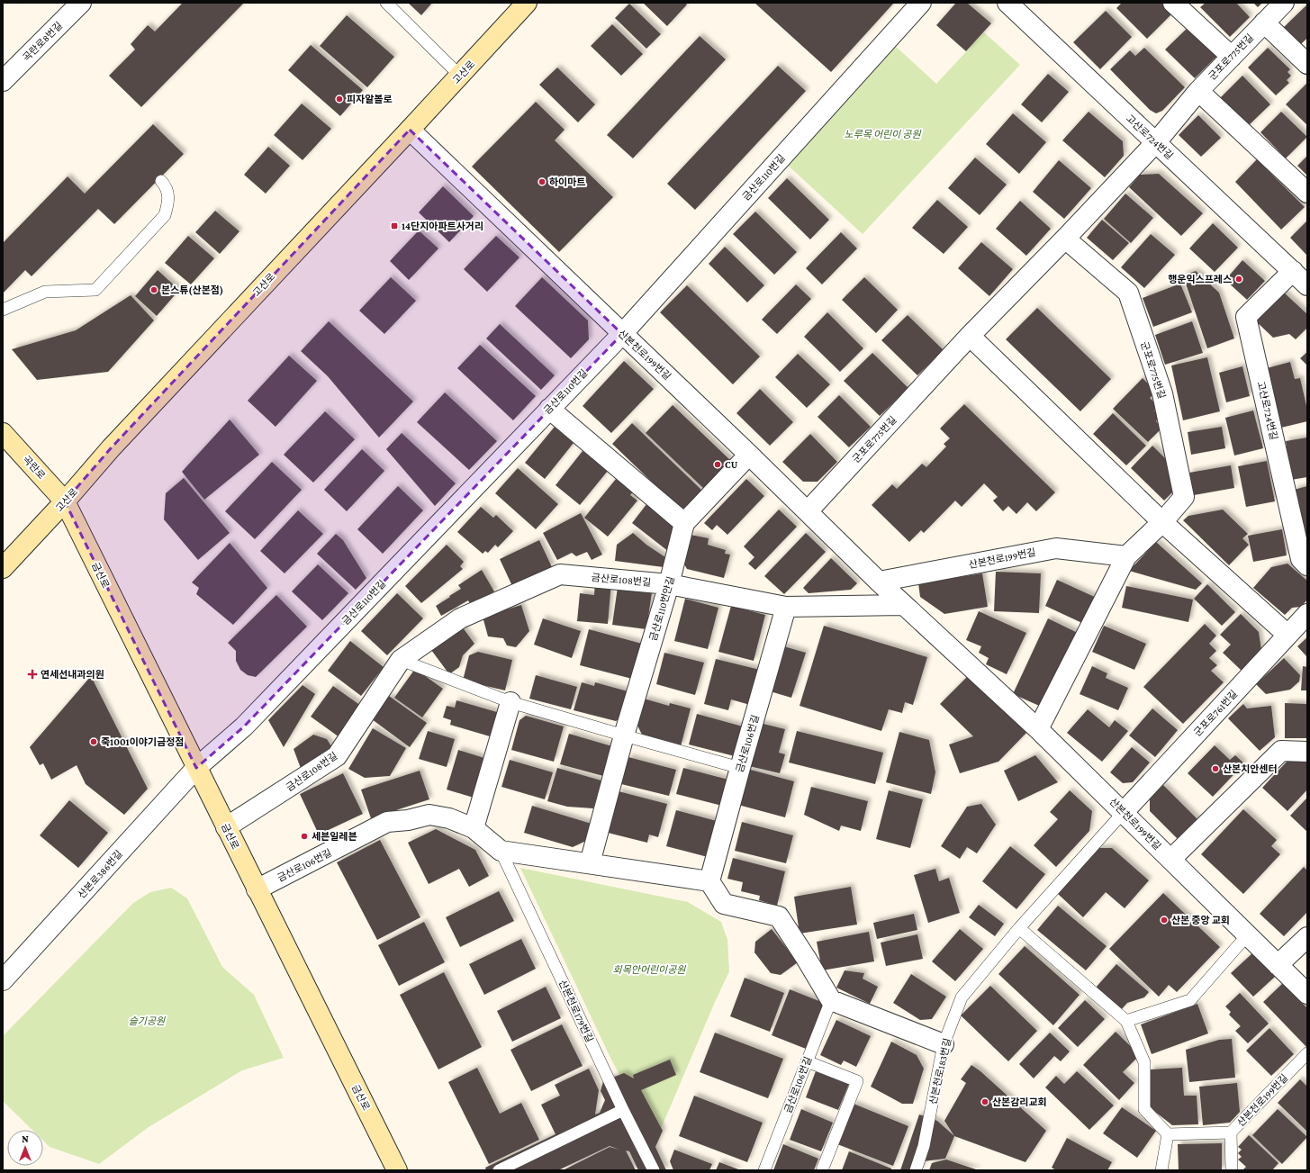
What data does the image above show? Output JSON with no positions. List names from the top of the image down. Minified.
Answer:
{"streets":{"street":["곡란로8번길","군포로775번길","고산로","고산로724번길","금산로110번길","산본천로199번길","곡란로","금산로","금산로108번길","금산로110번안길","군포로761번길","금산로106번길","산본로386번길"],"lane":["산본천로179번길","산본천로183번길"]},"crossings":[["군포로775번길","고산로724번길"],["군포로775번길","산본천로199번길"],["고산로","산본천로199번길"],["고산로","곡란로"],["고산로","금산로"],["금산로110번길","산본천로199번길"],["금산로110번길","금산로"],["금산로110번길","산본로386번길"],["산본천로199번길","금산로108번길"],["산본천로199번길","군포로761번길"],["산본천로199번길","산본천로183번길"],["곡란로","금산로"],["금산로","금산로108번길"],["금산로","금산로106번길"],["금산로","산본로386번길"],["금산로108번길","금산로110번안길"],["금산로108번길","금산로106번길"],["군포로761번길","산본천로183번길"],["금산로106번길","산본천로179번길"]],"parks":["노루목 어린이 공원","회목안어린이공원","슬기공원"],"places":{"other":["피자알볼로","하이마트","행운익스프레스","본스튜(산본점)","CU","죽1001이야기금정점","산본치안센터","세븐일레븐","산본 중앙 교회","산본감리교회"],"transit":["14단지아파트사거리"],"health":["연세선내과의원"]},"north":"top"}
